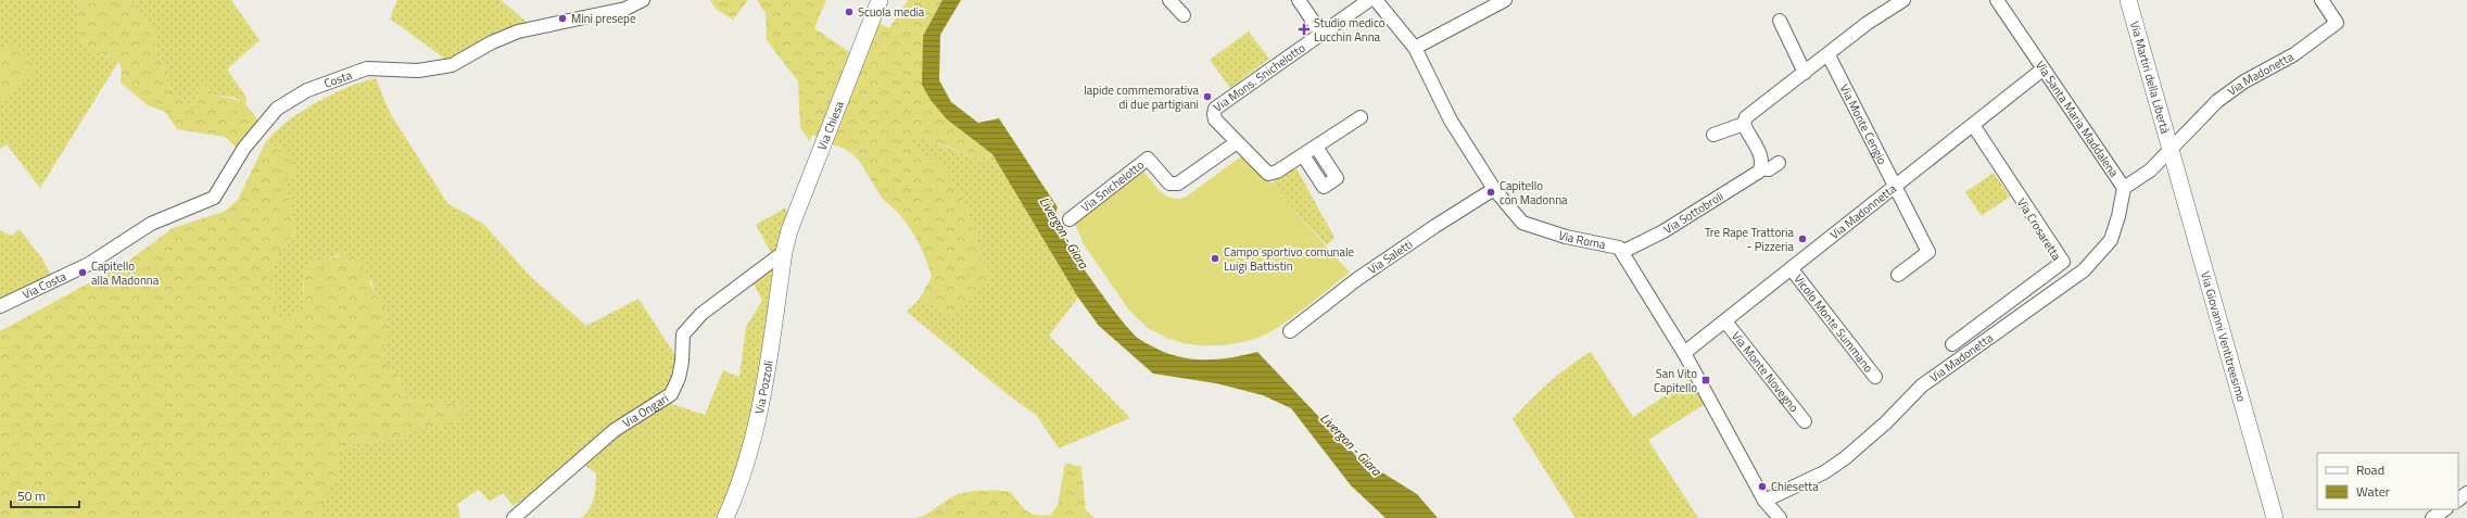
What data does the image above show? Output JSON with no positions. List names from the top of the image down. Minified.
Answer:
{"streets":{"main road":["Via Martiri della Libertà","Via Chiesa","Via Giovanni Ventitreesimo","Via Pozzoli"],"street":["Via Madonetta","Costa","Via Mons. Snichelotto","Via Santa Maria Maddalena","Via Monte Cengio","Via Snichelotto","Via Madonnetta","Via Sottobroli","Via Crosaretta","Via Roma","Via Saletti","Via Costa","Vicolo Monte Summano","Via Monte Novegno","Via Ongari"]},"crossings":[["Via Madonetta","Via Martiri della Libertà"],["Via Madonetta","Via Santa Maria Maddalena"],["Via Madonetta","Via Giovanni Ventitreesimo"],["Costa","Via Costa"],["Via Mons. Snichelotto","Via Snichelotto"],["Via Martiri della Libertà","Via Santa Maria Maddalena"],["Via Martiri della Libertà","Via Giovanni Ventitreesimo"],["Via Santa Maria Maddalena","Via Madonnetta"],["Via Santa Maria Maddalena","Via Giovanni Ventitreesimo"],["Via Chiesa","Via Pozzoli"],["Via Chiesa","Via Ongari"],["Via Monte Cengio","Via Madonnetta"],["Via Madonnetta","Via Crosaretta"],["Via Madonnetta","Vicolo Monte Summano"],["Via Madonnetta","Via Monte Novegno"],["Via Sottobroli","Via Roma"],["Via Roma","Via Saletti"],["Via Pozzoli","Via Ongari"]],"water":["Livergon - Giara"],"places":{"other":["Scuola media","Mini presepe","lapide commemorativa di due partigiani","Capitello con Madonna","Tre Rape Trattoria - Pizzeria","Campo sportivo comunale Luigi Battistin","Capitello alla Madonna","Chiesetta"],"health":["Studio medico Lucchin Anna"],"transit":["San Vito Capitello"]},"legend":["Road","Water"],"scale_bar":"50 m"}
